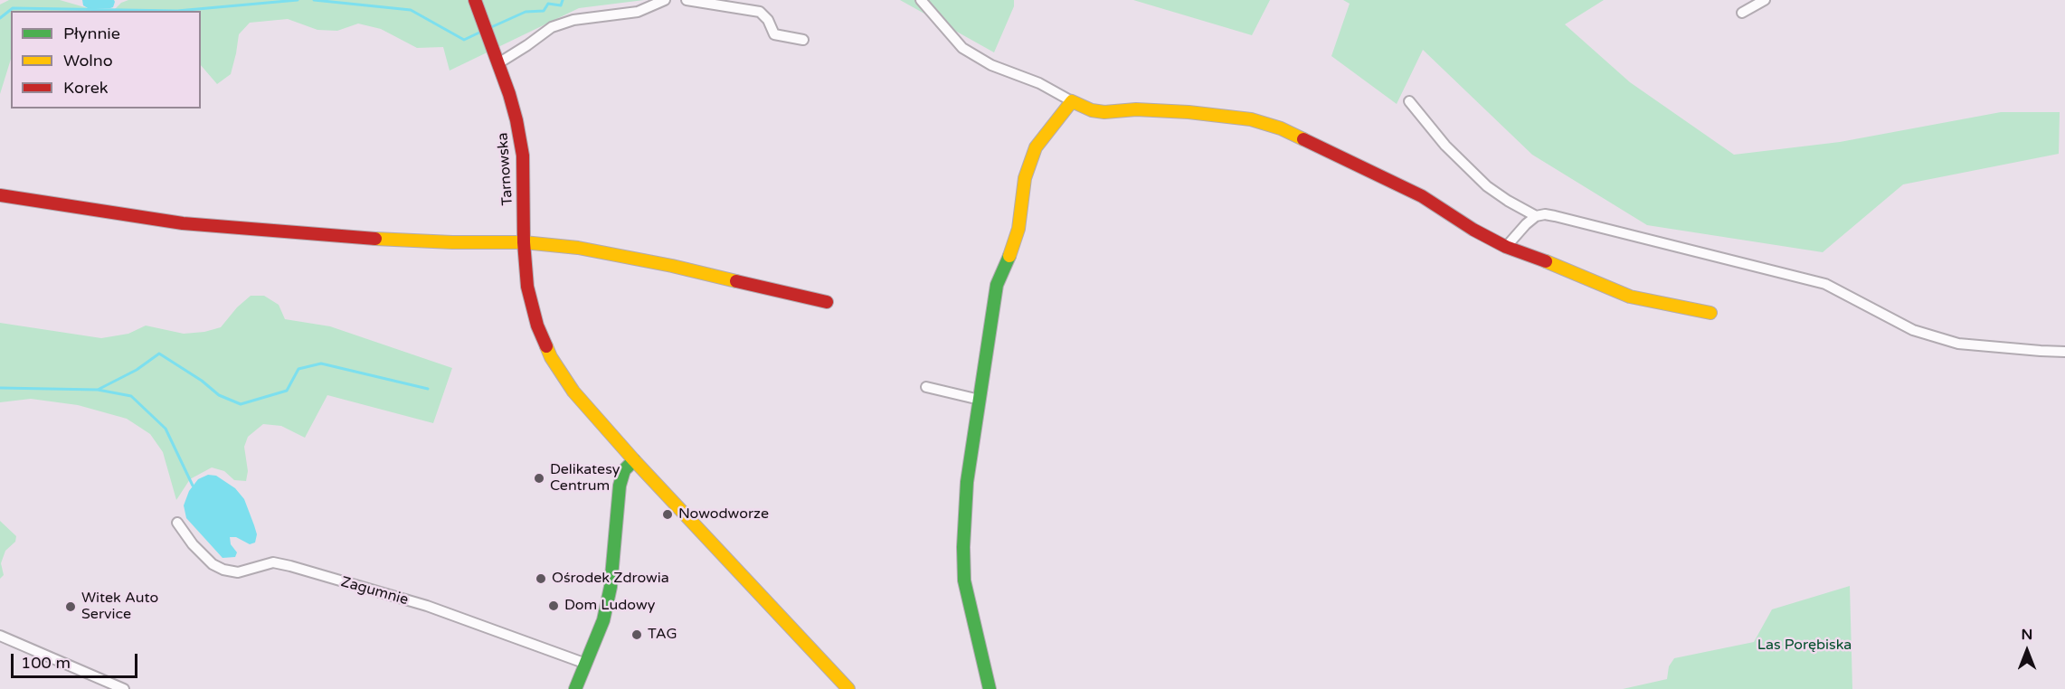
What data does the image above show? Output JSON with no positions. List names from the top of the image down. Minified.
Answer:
{"streets":{"street":["Tarnowska","Zagumnie"]},"parks":["Las Porębiska"],"places":["Delikatesy Centrum","Nowodworze","Ośrodek Zdrowia","Dom Ludowy","Witek Auto Service","TAG"],"legend":["Płynnie","Wolno","Korek"],"scale_bar":"100 m","north":"top"}
